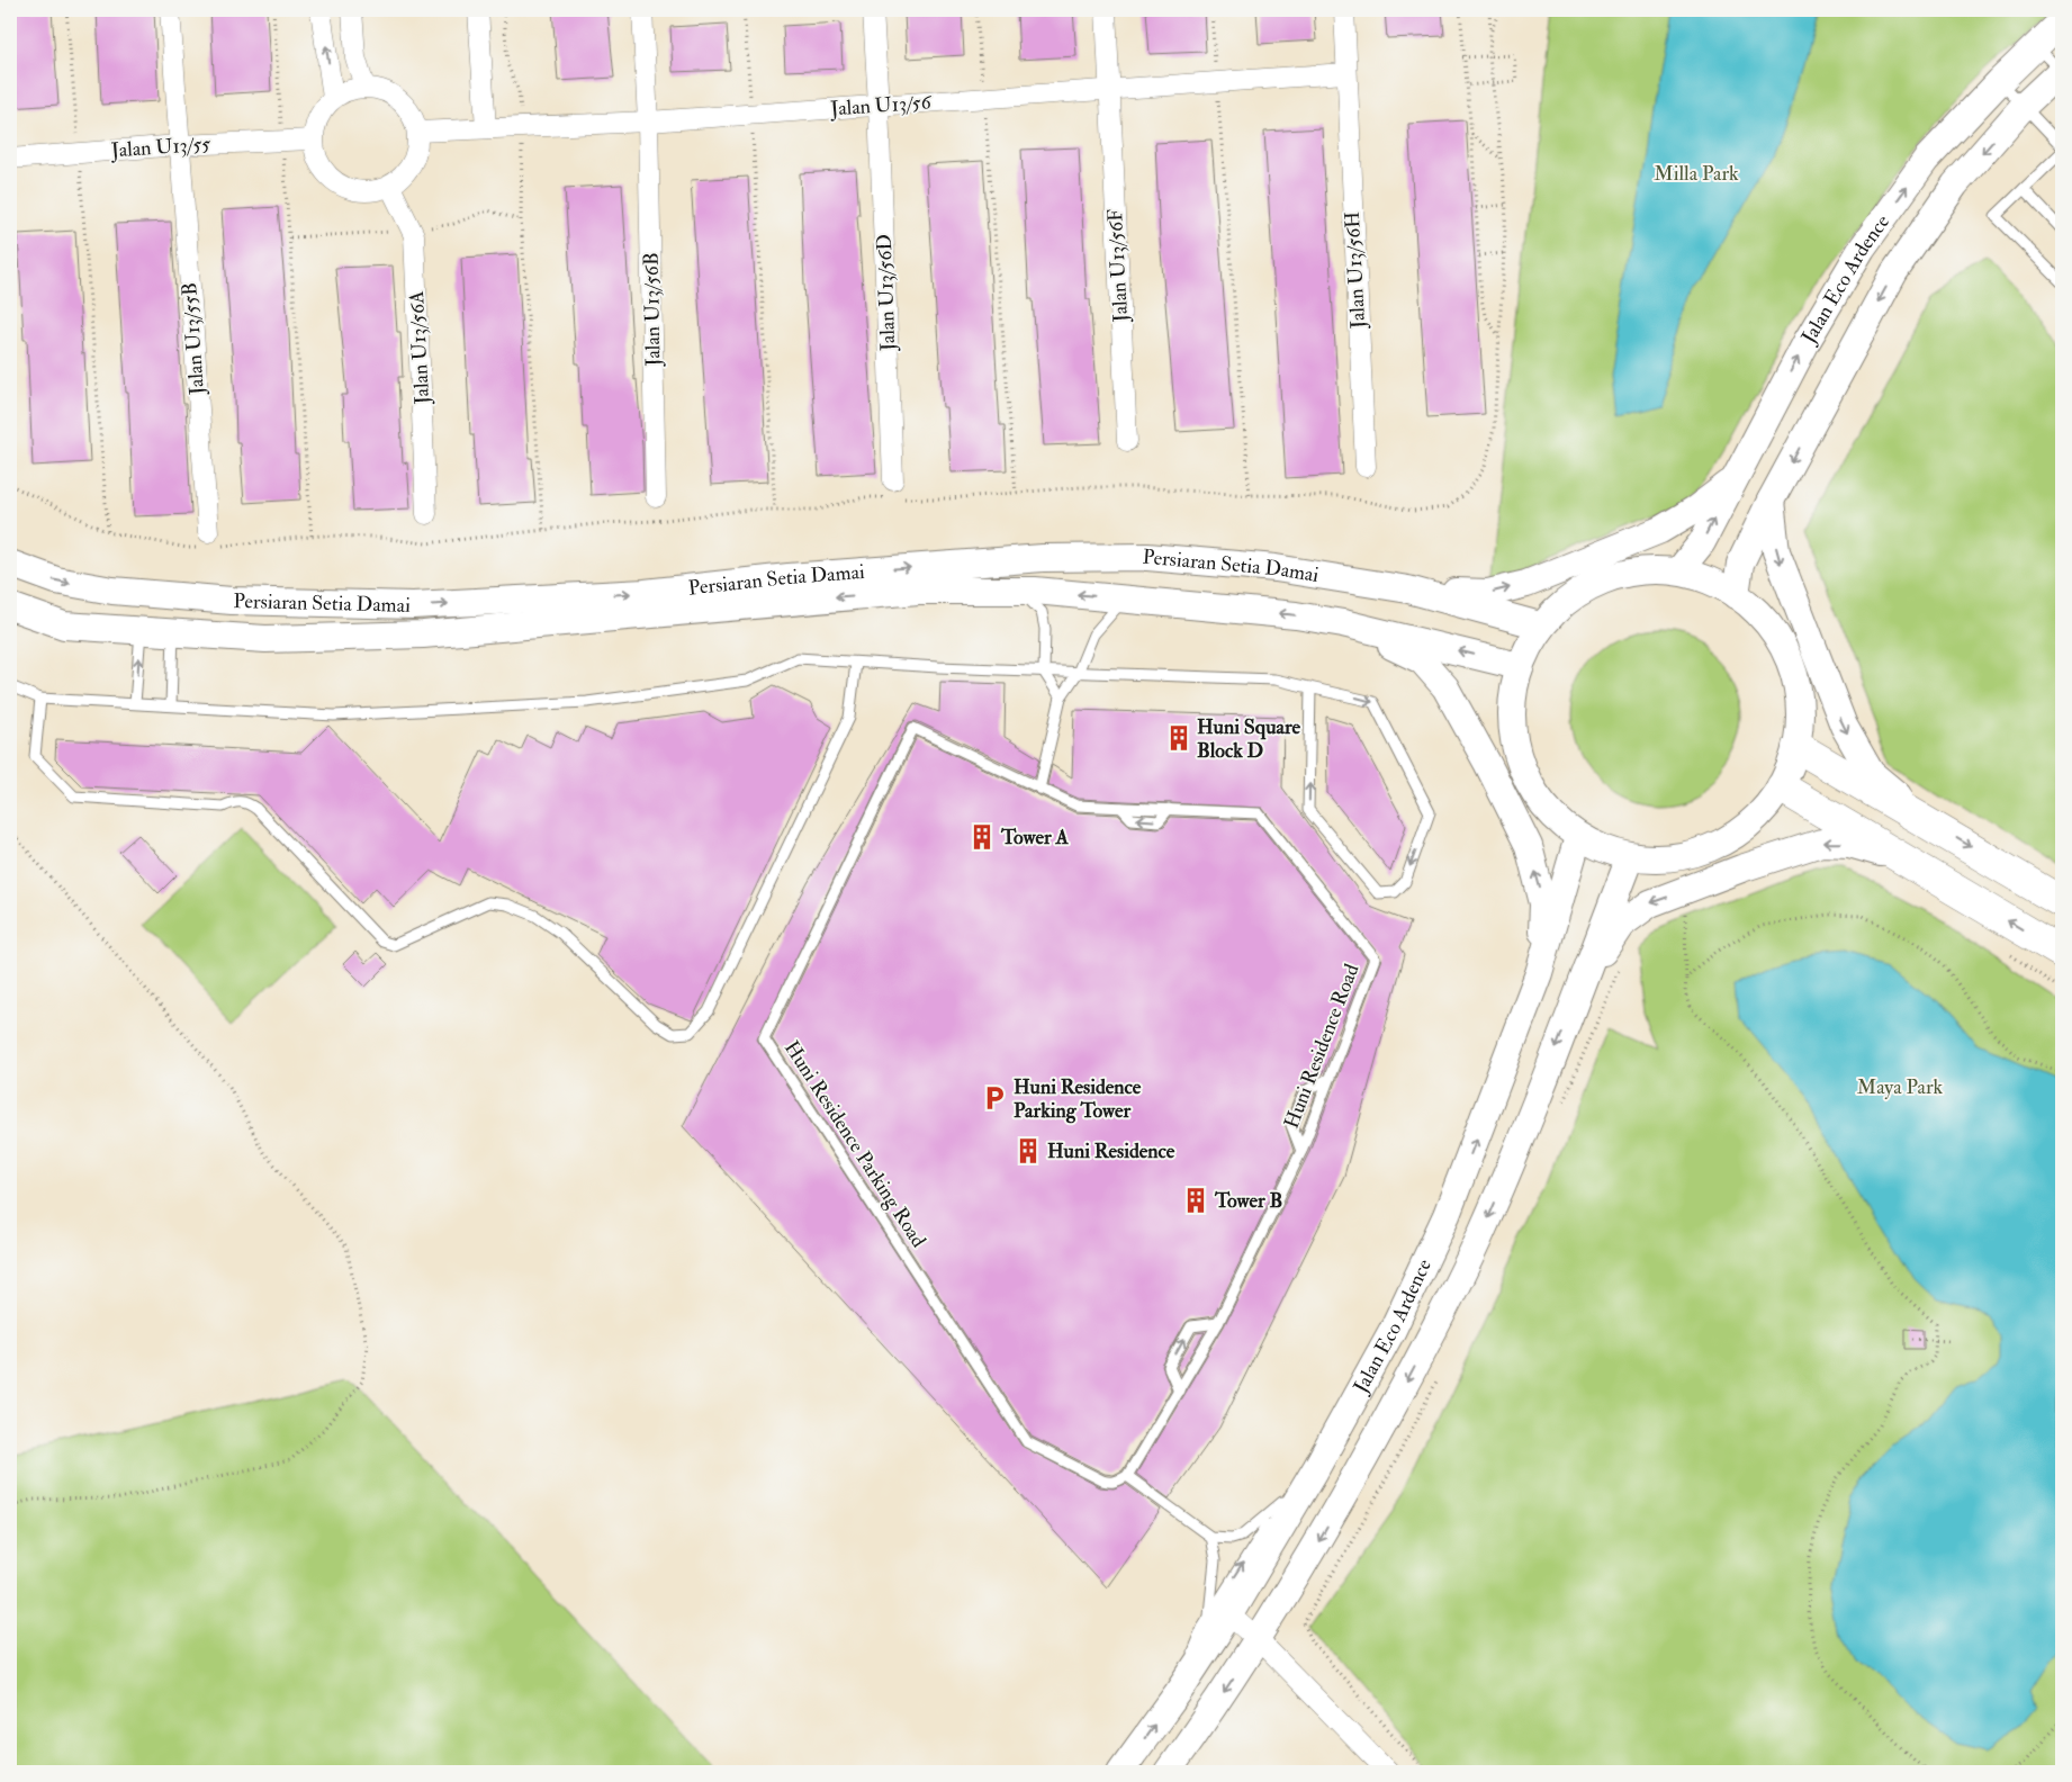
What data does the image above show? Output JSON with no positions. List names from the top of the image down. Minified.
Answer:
{"streets":{"street":["Jalan U13/56","Jalan U13/55","Jalan U13/56F","Jalan U13/56H","Jalan Eco Ardence","Jalan U13/56D","Jalan U13/56B","Jalan U13/55B","Jalan U13/56A","Persiaran Setia Damai"],"lane":["Huni Residence Road","Huni Residence Parking Road"]},"crossings":[["Jalan U13/56","Jalan U13/55"],["Jalan U13/56","Jalan U13/56F"],["Jalan U13/56","Jalan U13/56H"],["Jalan U13/56","Jalan U13/56D"],["Jalan U13/56","Jalan U13/56B"],["Jalan U13/56","Jalan U13/56A"],["Jalan U13/55","Jalan U13/55B"],["Jalan U13/55","Jalan U13/56A"],["Huni Residence Road","Huni Residence Parking Road"]],"parks":["Milla Park","Maya Park"],"places":{"building":["Huni Square Block D","Tower A","Huni Residence","Tower B"],"parking":["Huni Residence Parking Tower"]}}
